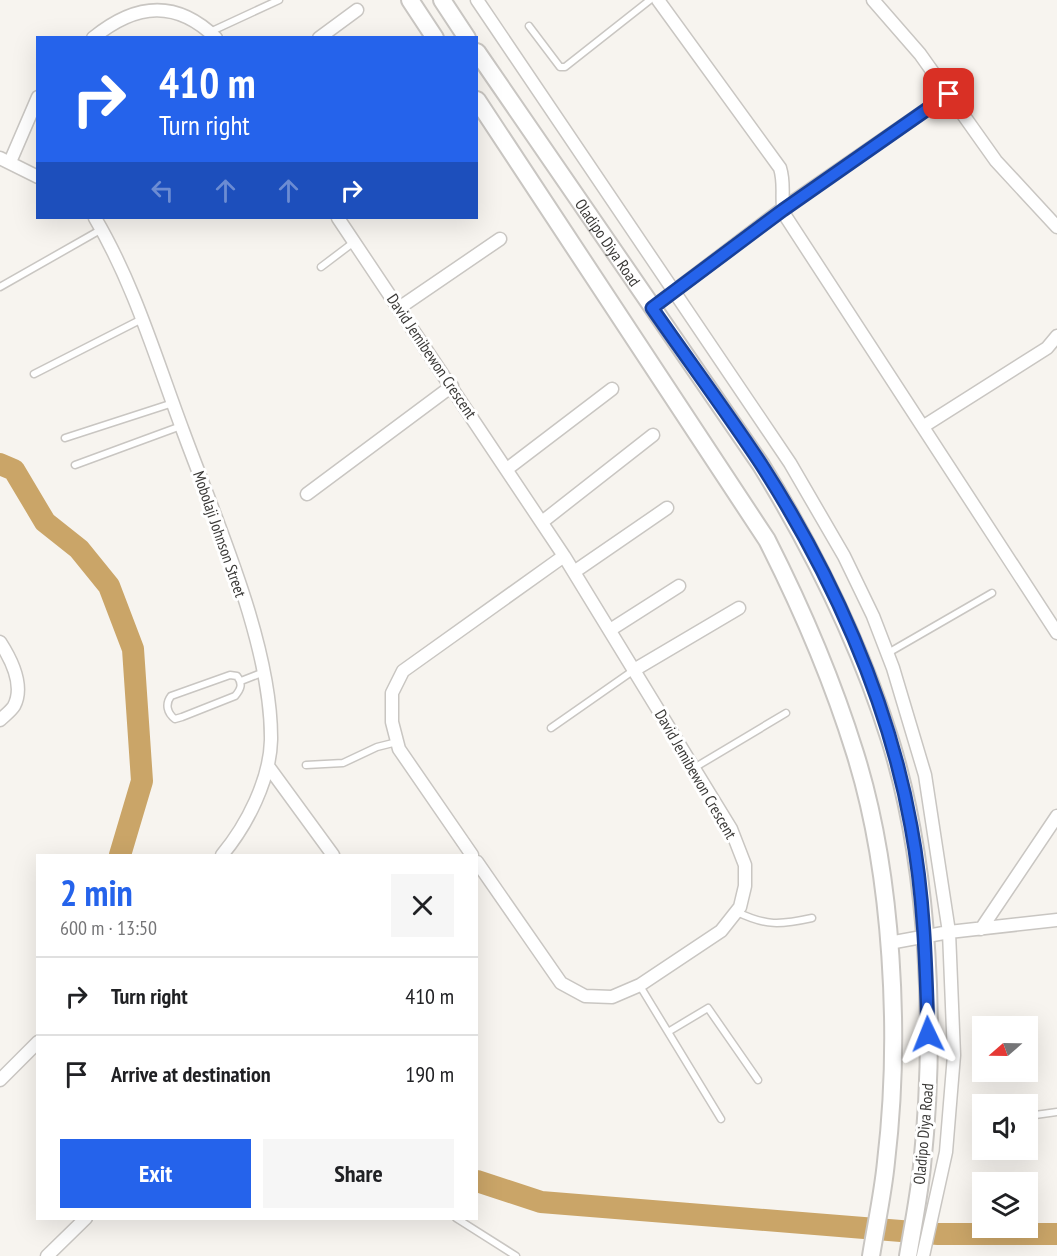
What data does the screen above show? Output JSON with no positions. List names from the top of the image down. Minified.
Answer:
{"streets":{"main road":["Oladipo Diya Road"],"street":["David Jemibewon Crescent","Mobolaji Johnson Street"]},"north":"left","page":{"turn":["410 m","Turn right"],"heading":["2 min","600 m · 13:50"],"list":[{"name":"Turn right","value":"410 m"},{"name":"Arrive at destination","value":"190 m"}],"buttons":["Exit","Share"]}}
